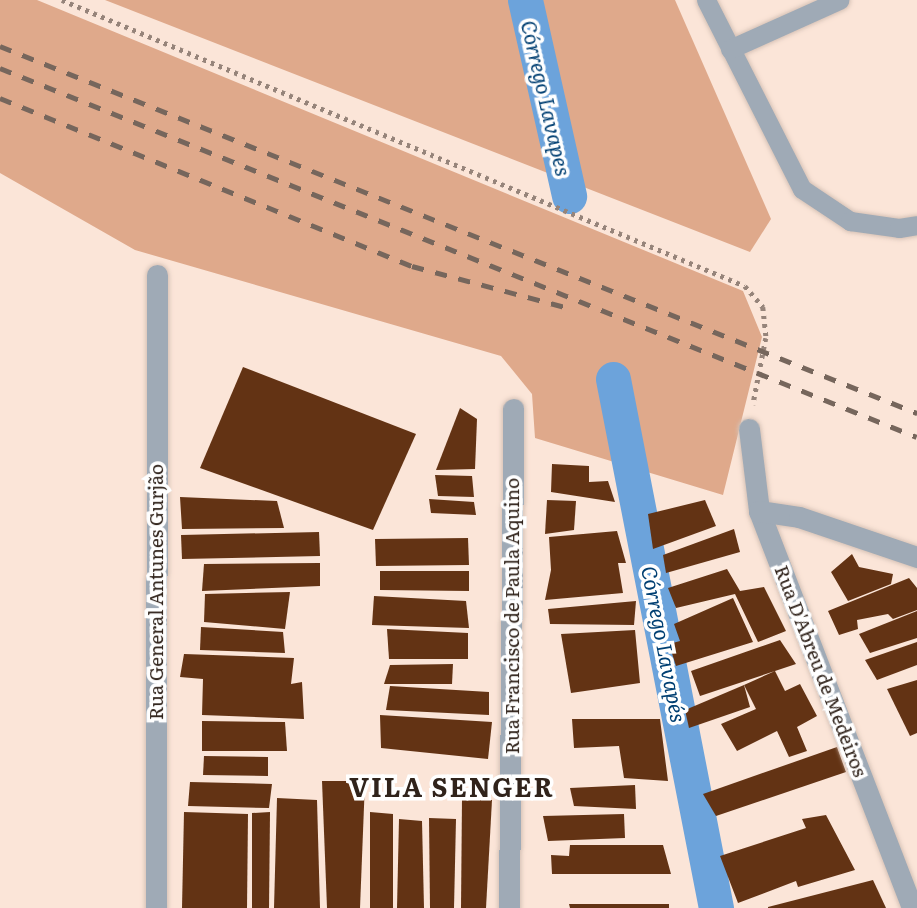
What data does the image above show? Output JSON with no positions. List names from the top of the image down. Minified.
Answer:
{"streets":{"street":["Rua General Antunes Gurjão","Rua Francisco de Paula Aquino","Rua D'Abreu de Medeiros"]},"districts":["VILA SENGER"],"water":["Córrego Lavapes","Córrego Lavapés"]}
